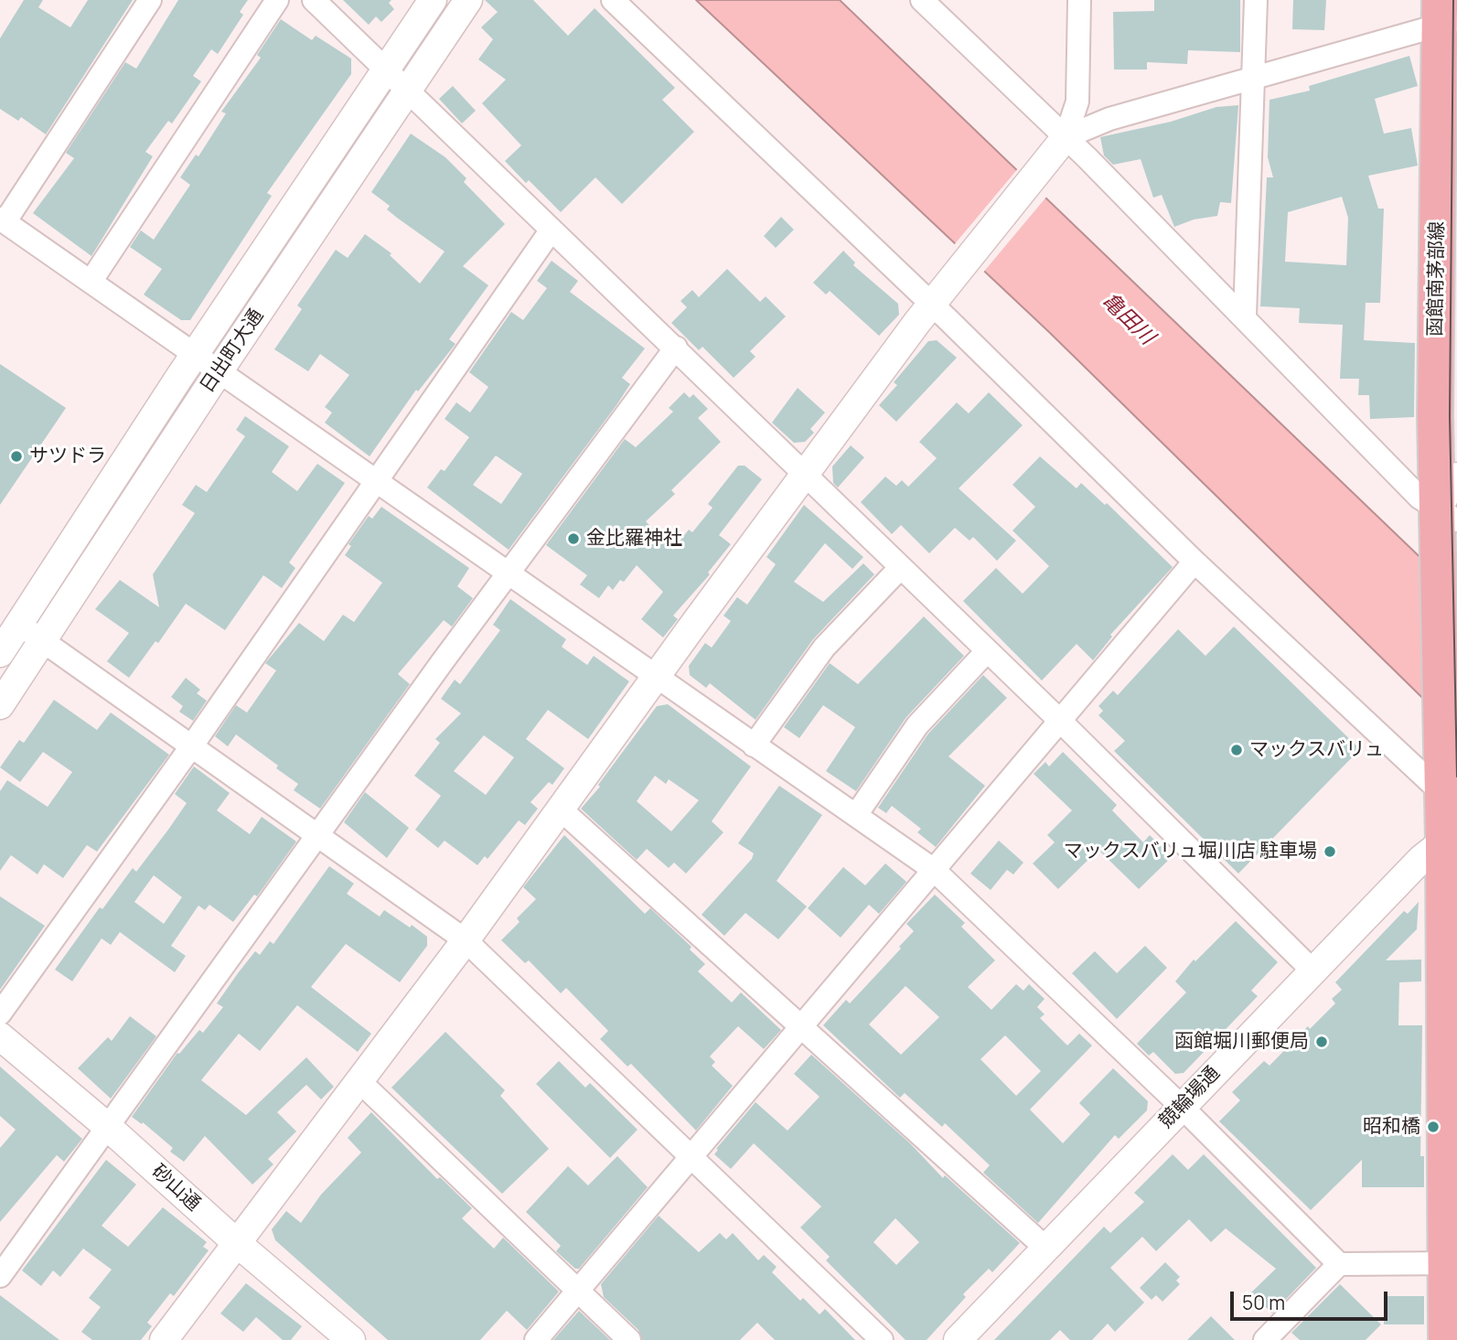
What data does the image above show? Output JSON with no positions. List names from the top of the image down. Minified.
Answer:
{"streets":{"main road":["函館南茅部線"],"street":["日出町大通","競輪場通","砂山通"]},"crossings":[["函館南茅部線","競輪場通"]],"water":["亀田川"],"places":["サツドラ","金比羅神社","マックスバリュ","マックスバリュ堀川店 駐車場","函館堀川郵便局","昭和橋"],"scale_bar":"50 m"}
